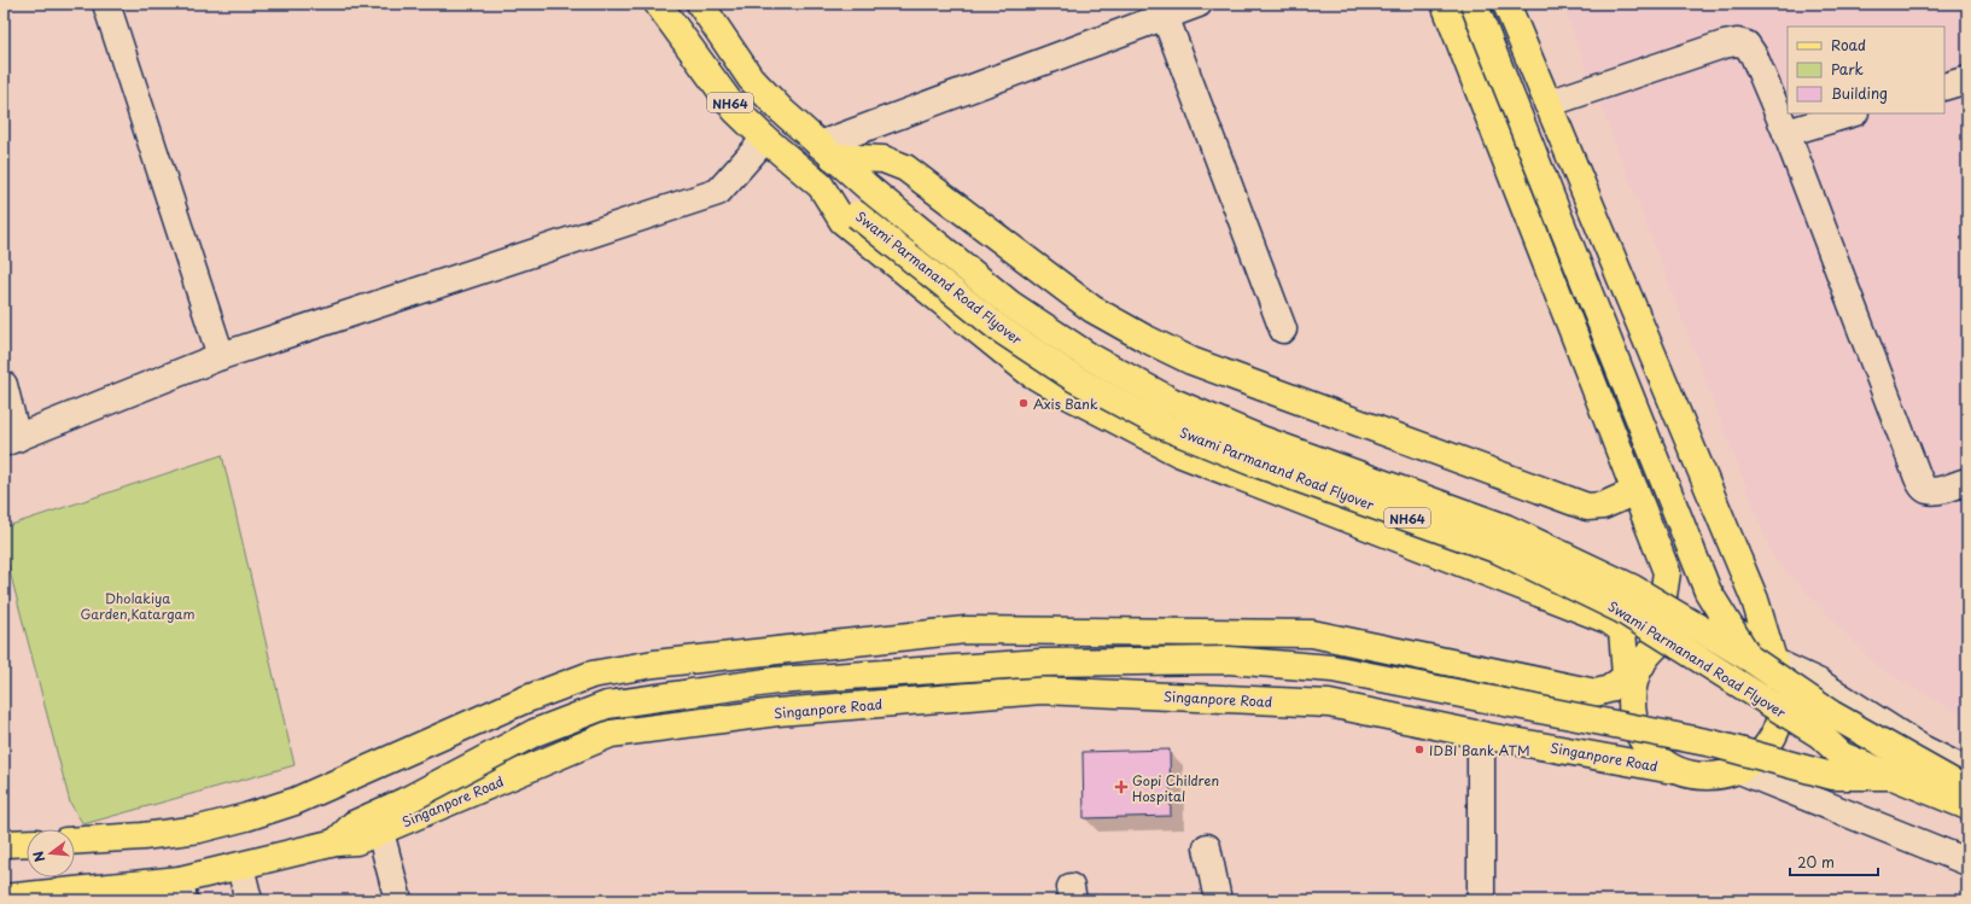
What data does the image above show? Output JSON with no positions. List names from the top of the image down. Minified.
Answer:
{"streets":{"main road":["NH64","Swami Parmanand Road Flyover","Singanpore Road"]},"crossings":[["NH64","Swami Parmanand Road Flyover"]],"parks":["Dholakiya Garden,Katargam"],"places":{"other":["Axis Bank","IDBI Bank ATM"],"health":["Gopi Children Hospital"]},"legend":["Road","Park","Building"],"scale_bar":"20 m","north":"left"}
